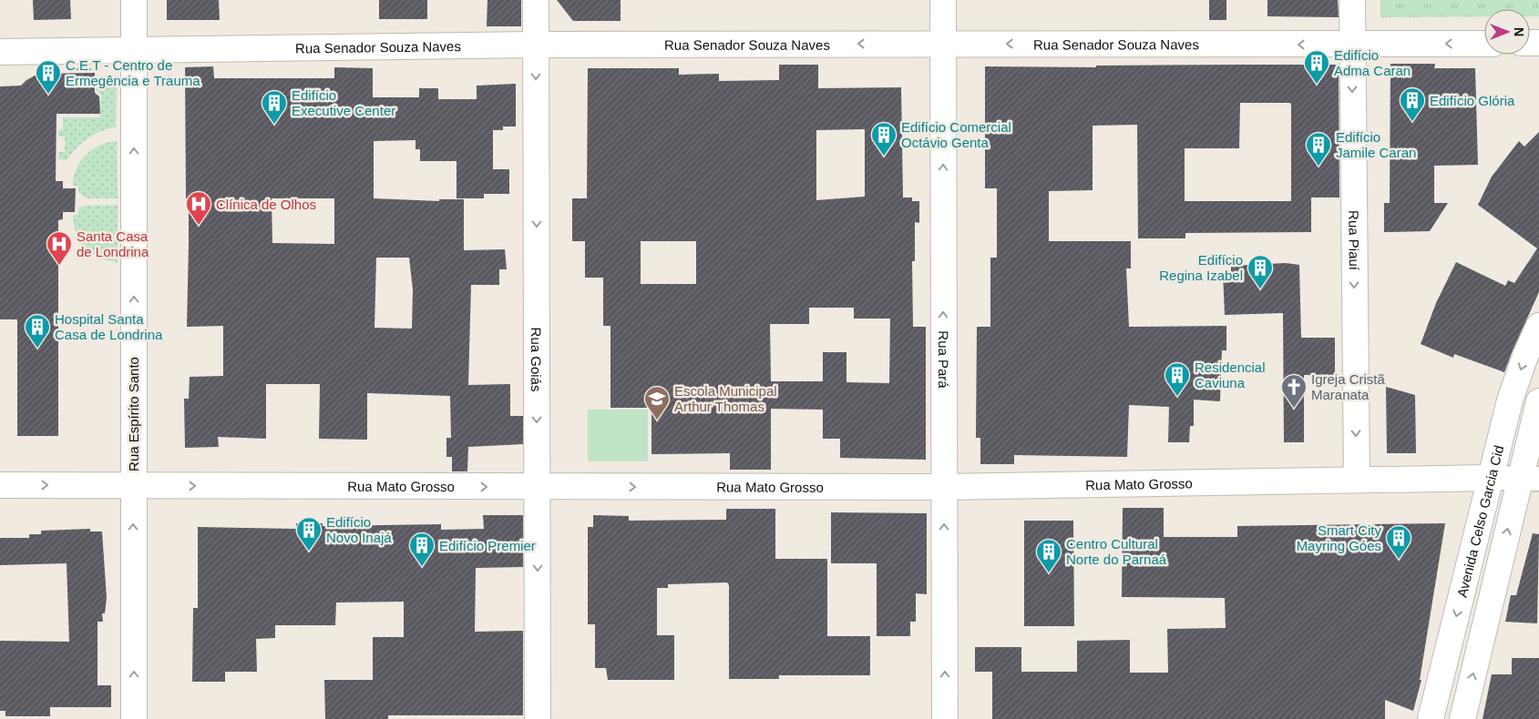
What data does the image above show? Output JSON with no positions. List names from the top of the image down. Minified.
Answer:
{"streets":{"street":["Rua Senador Souza Naves","Rua Piauí","Rua Goiás","Rua Pará","Rua Espírito Santo","Rua Mato Grosso","Avenida Celso Garcia Cid"]},"crossings":[["Rua Senador Souza Naves","Rua Piauí"],["Rua Senador Souza Naves","Rua Goiás"],["Rua Senador Souza Naves","Rua Pará"],["Rua Senador Souza Naves","Rua Espírito Santo"],["Rua Piauí","Rua Mato Grosso"],["Rua Goiás","Rua Mato Grosso"],["Rua Pará","Rua Mato Grosso"],["Rua Espírito Santo","Rua Mato Grosso"],["Rua Mato Grosso","Avenida Celso Garcia Cid"]],"one_way":["Rua Senador Souza Naves","Rua Piauí","Rua Goiás","Rua Pará","Rua Espírito Santo","Rua Mato Grosso"],"places":{"building":["Edifício Adma Caran","C.E.T - Centro de Ermegência e Trauma","Edifício Glória","Edifício Executive Center","Edifício Comercial Octávio Genta","Edifício Jamile Caran","Edifício Regina Izabel","Hospital Santa Casa de Londrina","Residencial Caviuna","Edifício Novo Inajá","Smart City Mayring Góes","Edifício Premier","Centro Cultural Norte do Parnaá"],"hospital":["Clínica de Olhos","Santa Casa de Londrina"],"church":["Igreja Cristã Maranata"],"school or university":["Escola Municipal Arthur Thomas"]},"north":"right"}
